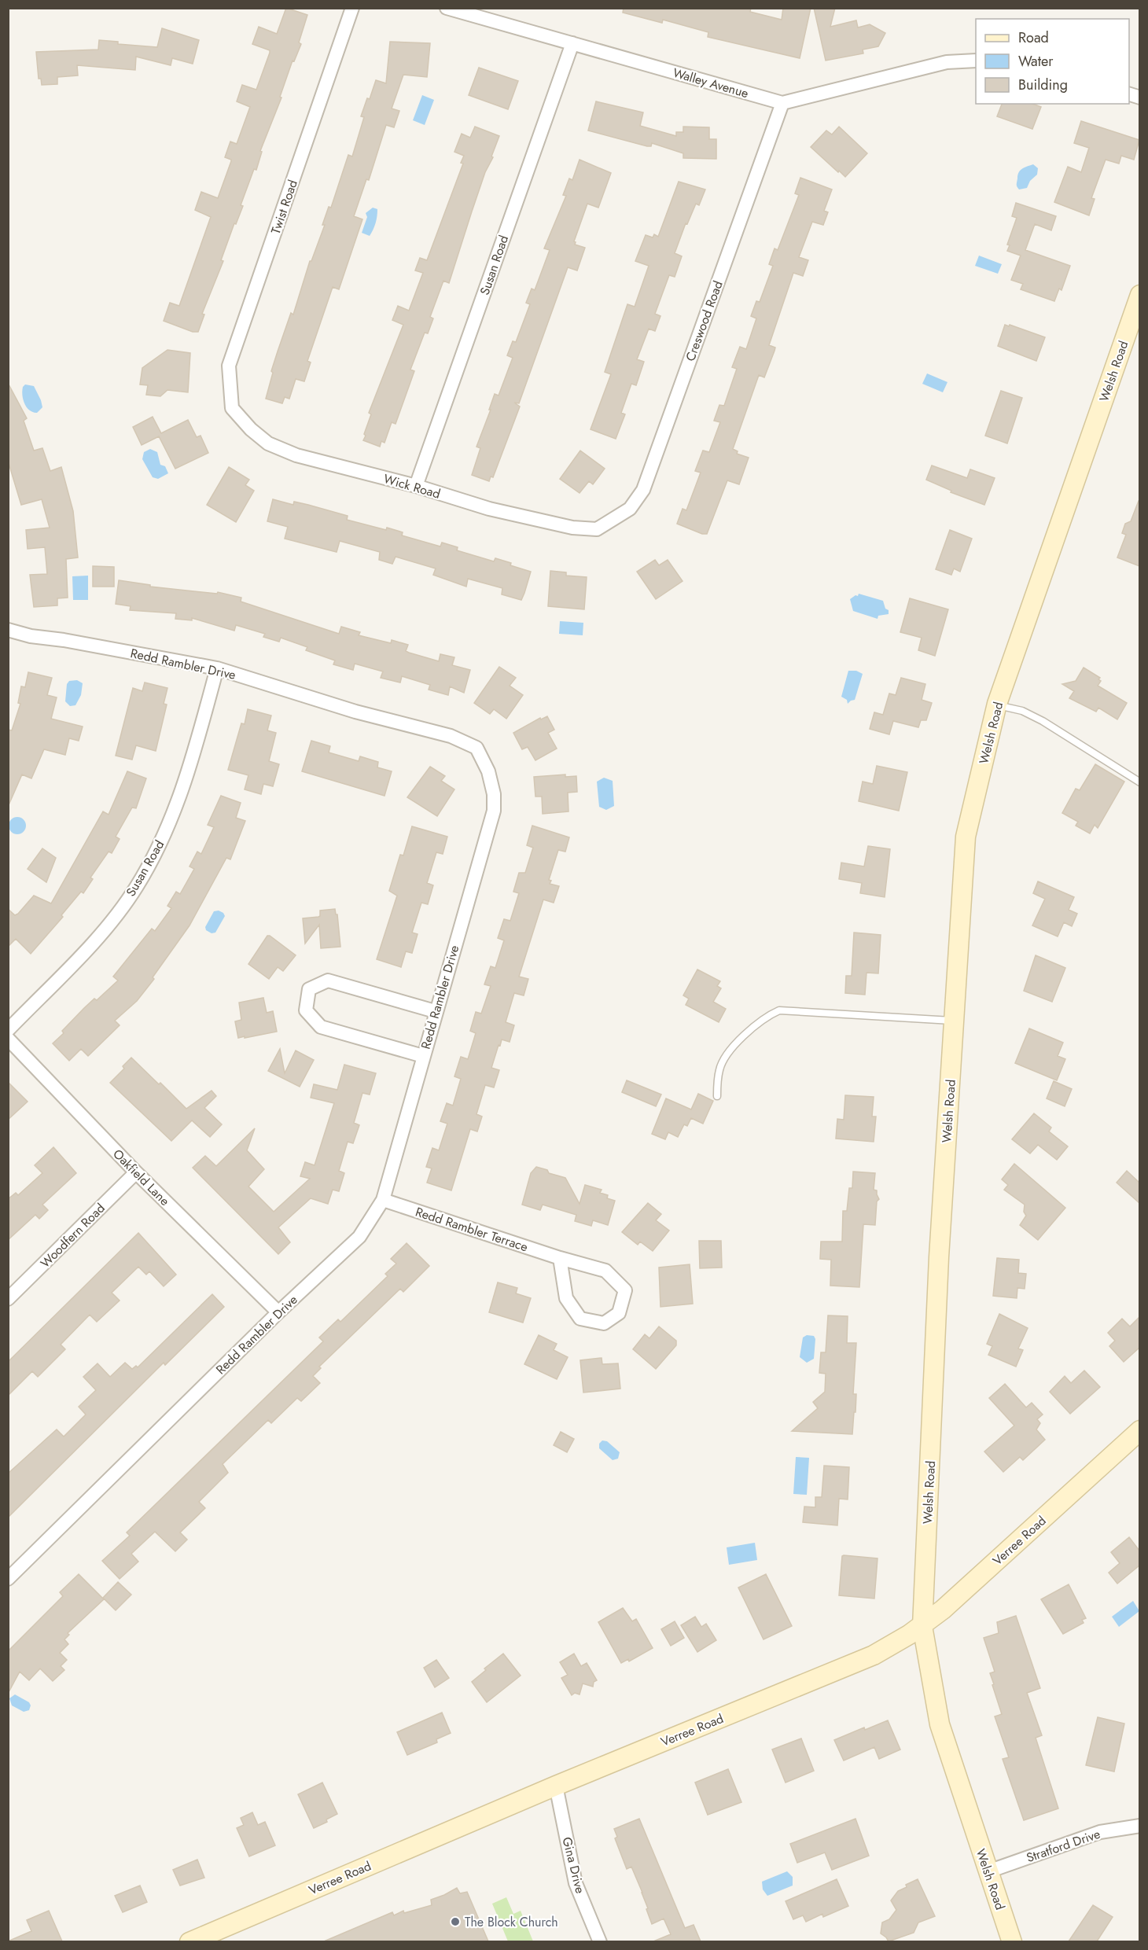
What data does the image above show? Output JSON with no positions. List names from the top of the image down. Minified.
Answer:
{"streets":{"main road":["Welsh Road","Verree Road"],"street":["Walley Avenue","Twist Road","Susan Road","Creswood Road","Wick Road","Redd Rambler Drive","Oakfield Lane","Redd Rambler Terrace","Woodfern Road","Stratford Drive","Gina Drive"]},"crossings":[["Walley Avenue","Susan Road"],["Walley Avenue","Creswood Road"],["Twist Road","Wick Road"],["Susan Road","Wick Road"],["Susan Road","Redd Rambler Drive"],["Creswood Road","Wick Road"],["Welsh Road","Verree Road"],["Welsh Road","Stratford Drive"],["Redd Rambler Drive","Oakfield Lane"],["Redd Rambler Drive","Redd Rambler Terrace"],["Oakfield Lane","Woodfern Road"],["Verree Road","Gina Drive"]],"places":["The Block Church"],"legend":["Road","Water","Building"]}
